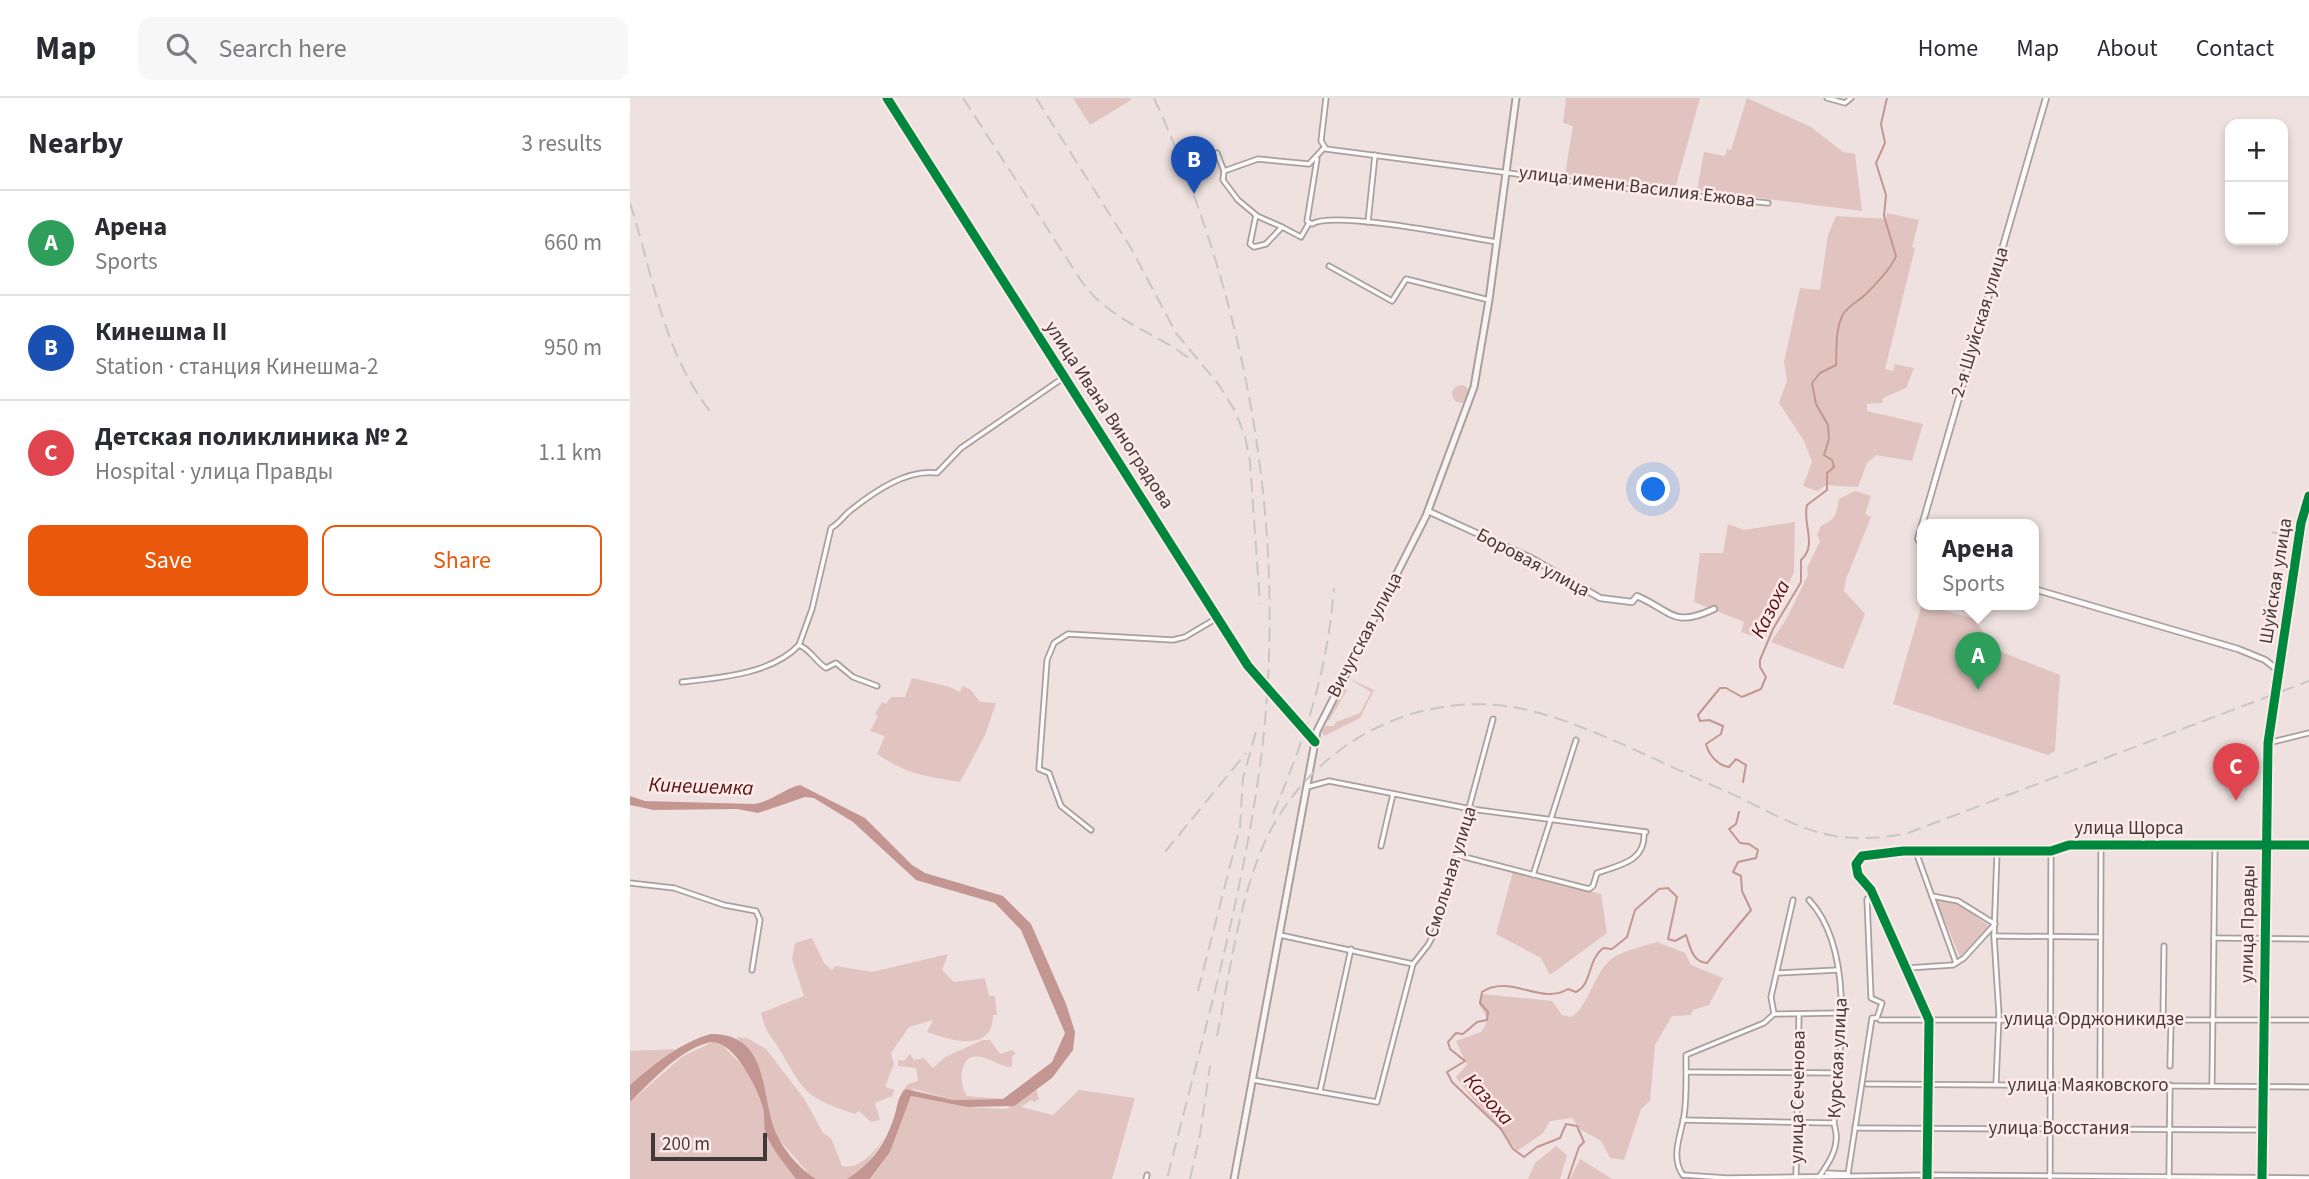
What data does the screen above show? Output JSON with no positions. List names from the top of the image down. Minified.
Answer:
{"streets":{"main road":["Вичугская улица"],"street":["улица имени Василия Ежова","2-я Шуйская улица","улица Ивана Виноградова","Боровая улица","Шуйская улица","улица Щорса","Смольная улица","улица Правды","улица Орджоникидзе","Курская улица","улица Маяковского","улица Сеченова","улица Восстания"]},"crossings":[["улица имени Василия Ежова","Вичугская улица"],["улица Ивана Виноградова","Вичугская улица"],["Боровая улица","Вичугская улица"],["Шуйская улица","улица Правды"],["улица Щорса","улица Правды"],["улица Правды","улица Орджоникидзе"],["улица Правды","улица Маяковского"],["улица Правды","улица Восстания"],["Курская улица","улица Восстания"]],"water":["Казоха","Кинешемка"],"scale_bar":"200 m","page":{"header":"Map","search":"Search here","nav":["Home","Map","About","Contact"],"heading":["Nearby","3 results"],"map_buttons":["+","−"],"pins":["B","A","C"],"list":[{"mark":"A","name":"Арена","note":"Sports","value":"660 m"},{"mark":"B","name":"Кинешма II","note":"Station · станция Кинешма-2","value":"950 m"},{"mark":"C","name":"Детская поликлиника № 2","note":"Hospital · улица Правды","value":"1.1 km"}],"buttons":["Save","Share"],"popup":["Арена","Sports"],"scale":"200 m"}}
